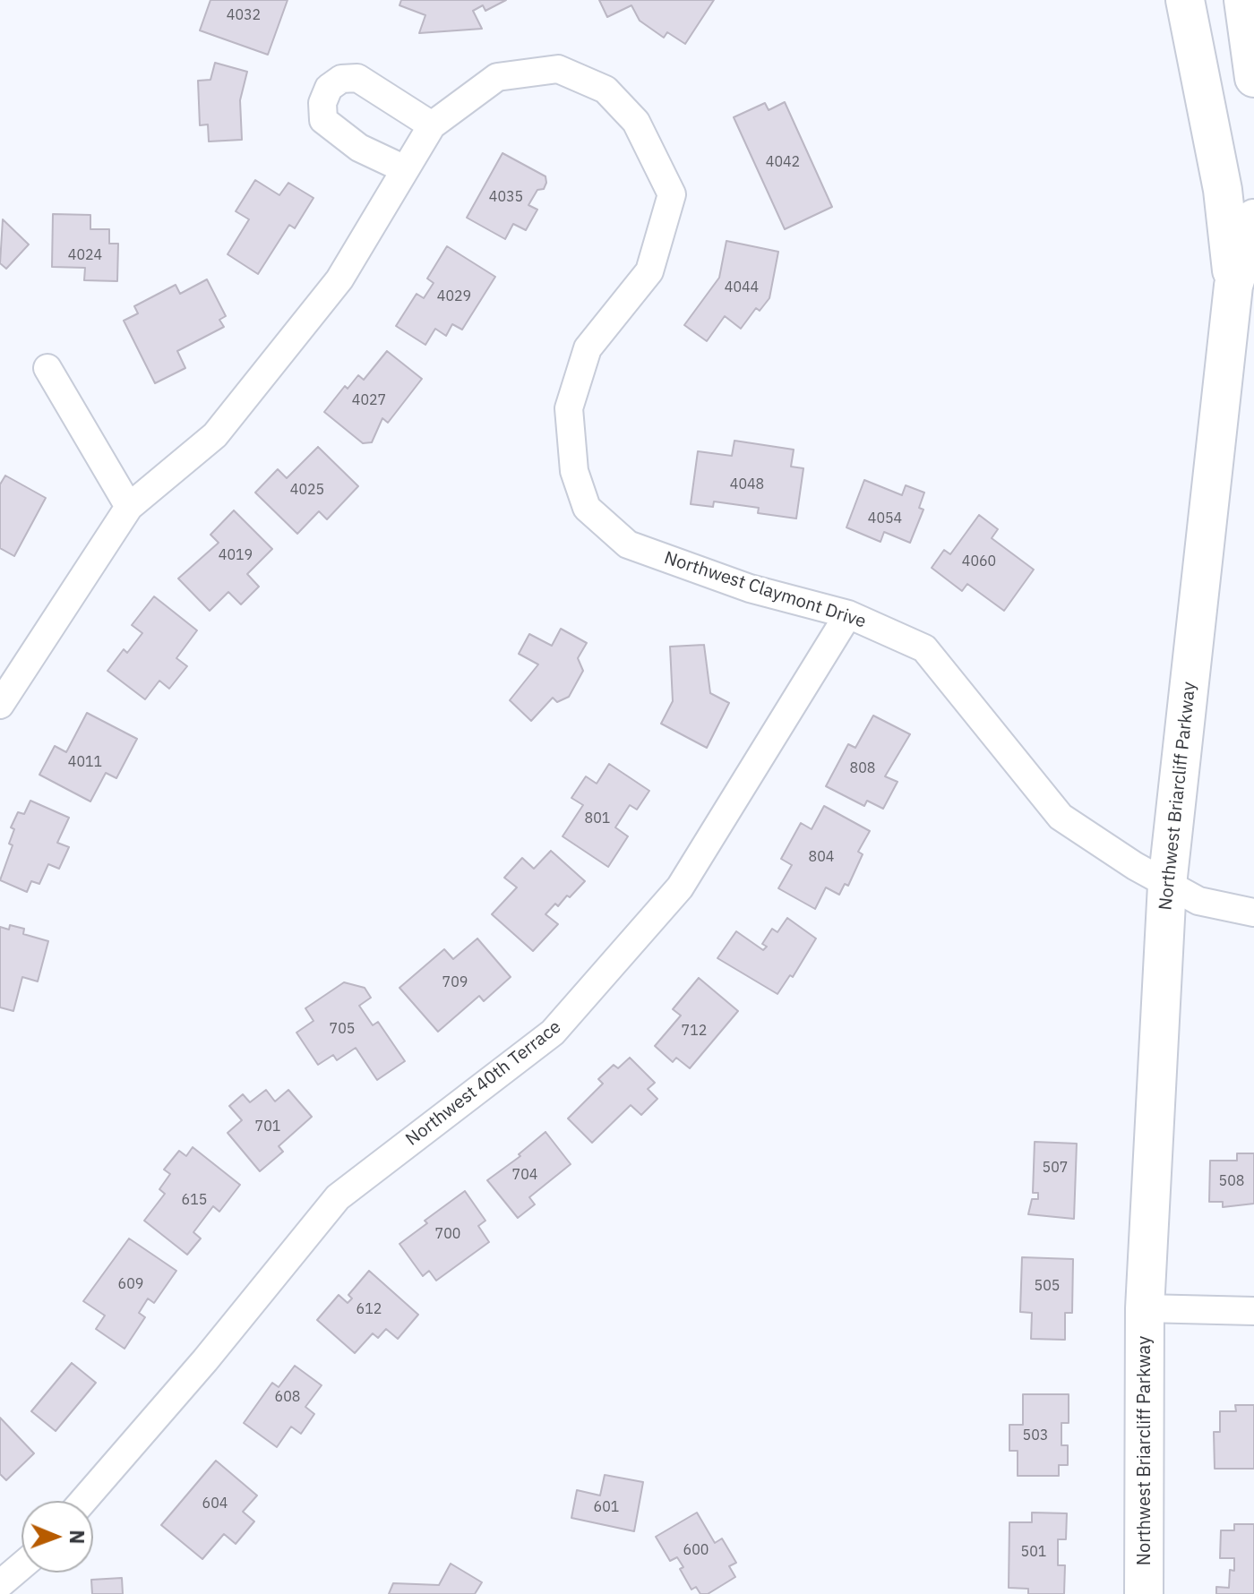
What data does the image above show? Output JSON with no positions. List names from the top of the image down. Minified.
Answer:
{"streets":{"main road":["Northwest Briarcliff Parkway"],"street":["Northwest Claymont Drive","Northwest 40th Terrace"]},"crossings":[["Northwest Claymont Drive","Northwest Briarcliff Parkway"],["Northwest Claymont Drive","Northwest 40th Terrace"]],"house_numbers":["4032","4042","4035","4024","4044","4029","4027","4048","4025","4054","4019","4060","4011","808","801","804","709","705","712","701","507","704","508","615","700","609","505","612","608","503","604","601","600","501"],"north":"right"}
